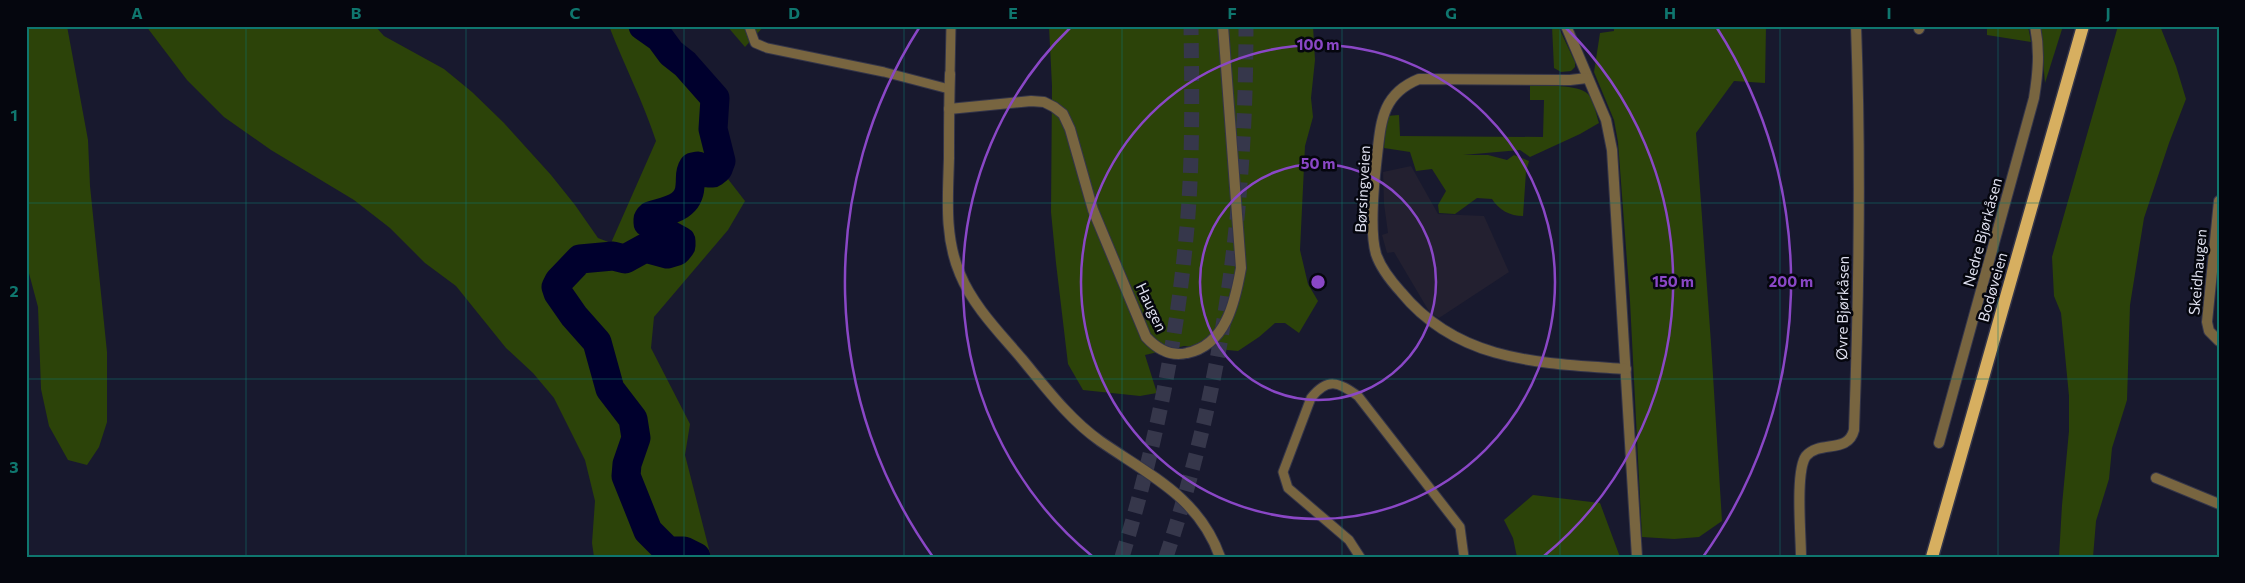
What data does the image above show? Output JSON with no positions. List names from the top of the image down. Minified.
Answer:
{"streets":{"main road":["Bodøveien"],"street":["Børsingveien","Nedre Bjørkåsen","Skeidhaugen","Haugen","Øvre Bjørkåsen"]},"grid":{"columns":["A","B","C","D","E","F","G","H","I","J"],"rows":["1","2","3"]},"rings":["100 m","50 m","150 m","200 m"]}
